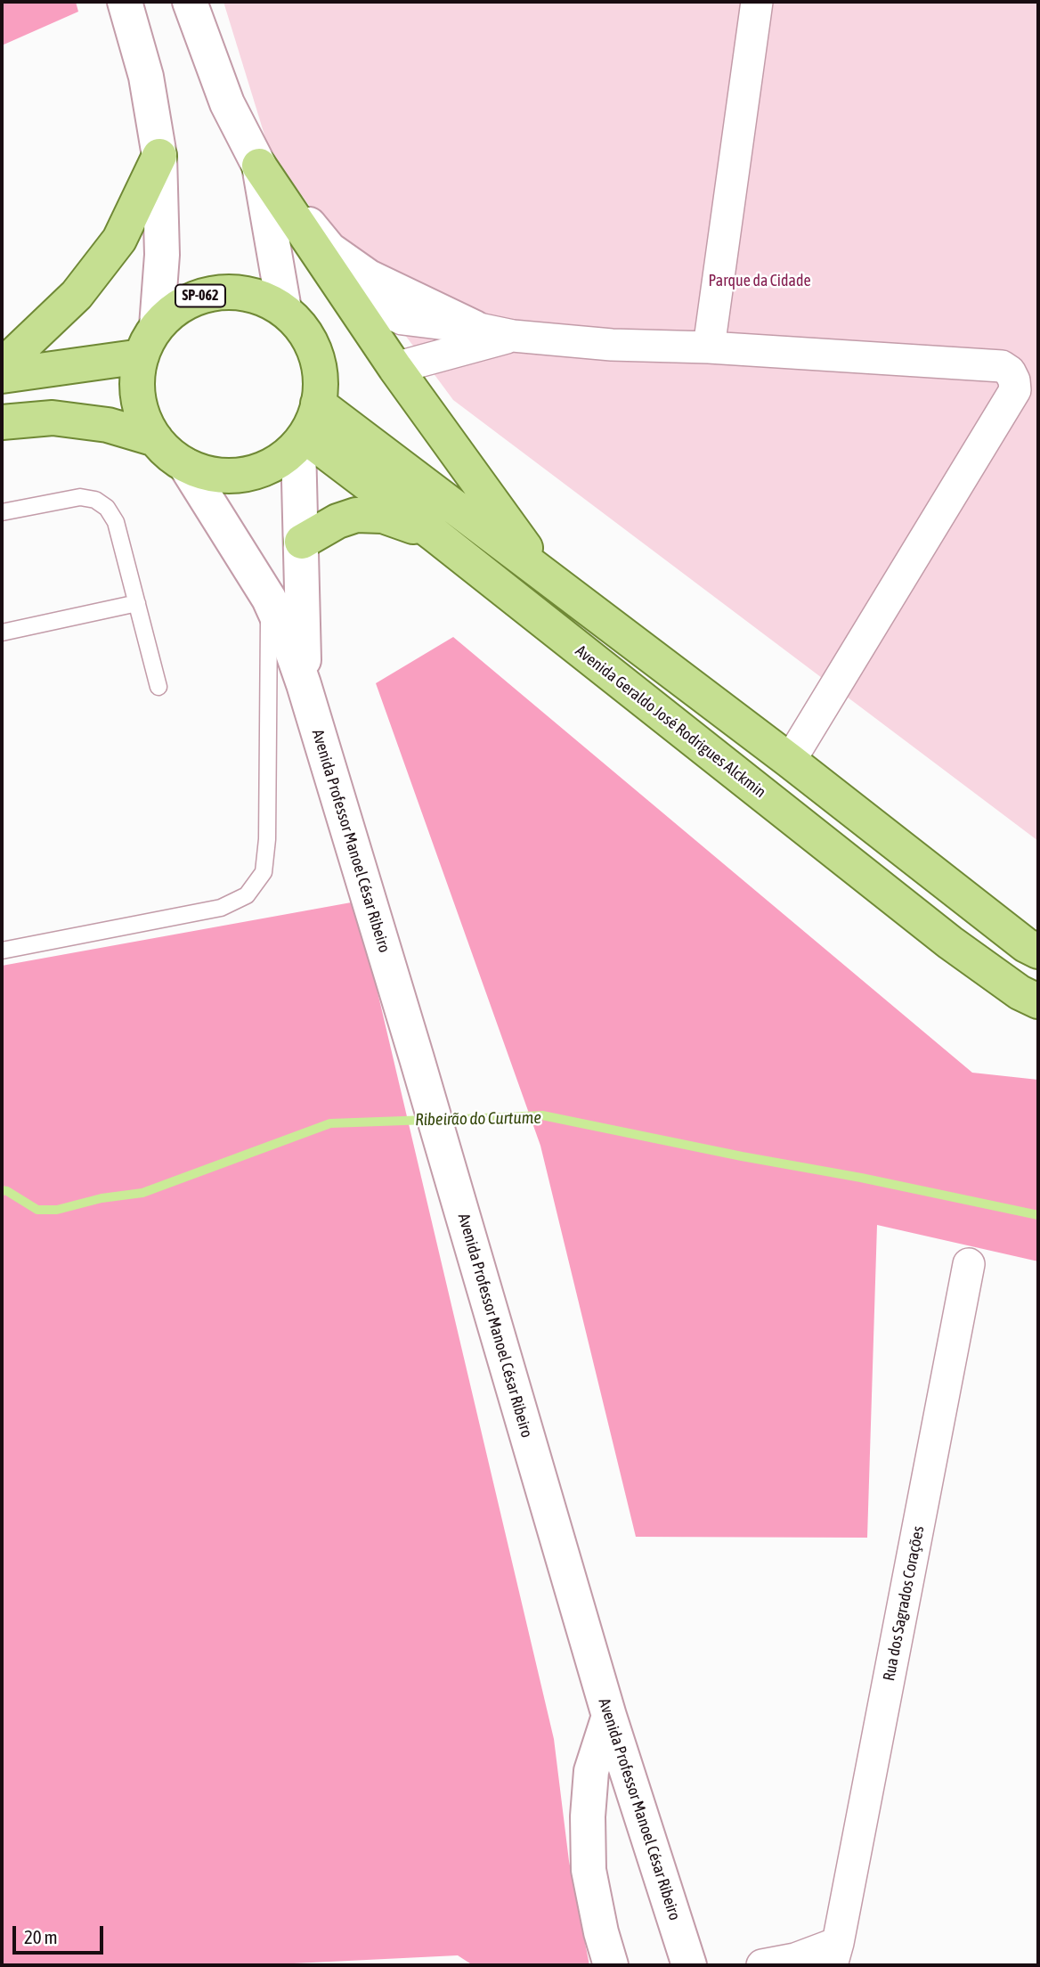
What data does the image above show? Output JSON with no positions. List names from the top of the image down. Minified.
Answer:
{"streets":{"main road":["SP-062","Avenida Geraldo José Rodrigues Alckmin","Avenida Professor Manoel César Ribeiro"],"street":["Rua dos Sagrados Corações"]},"crossings":[["SP-062","Avenida Geraldo José Rodrigues Alckmin"],["SP-062","Avenida Professor Manoel César Ribeiro"],["Avenida Geraldo José Rodrigues Alckmin","Avenida Professor Manoel César Ribeiro"]],"water":["Ribeirão do Curtume"],"parks":["Parque da Cidade"],"scale_bar":"20 m"}
